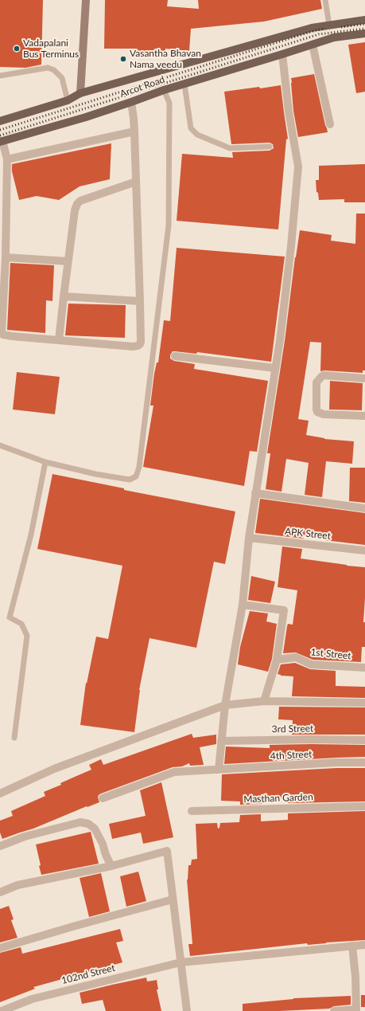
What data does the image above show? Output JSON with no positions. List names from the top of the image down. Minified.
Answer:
{"streets":{"main road":["Arcot Road"],"street":["APK Street","1st Street","3rd Street","4th Street","Masthan Garden","102nd Street"]},"places":["Vadapalani Bus Terminus","Vasantha Bhavan Nama veedu"]}
